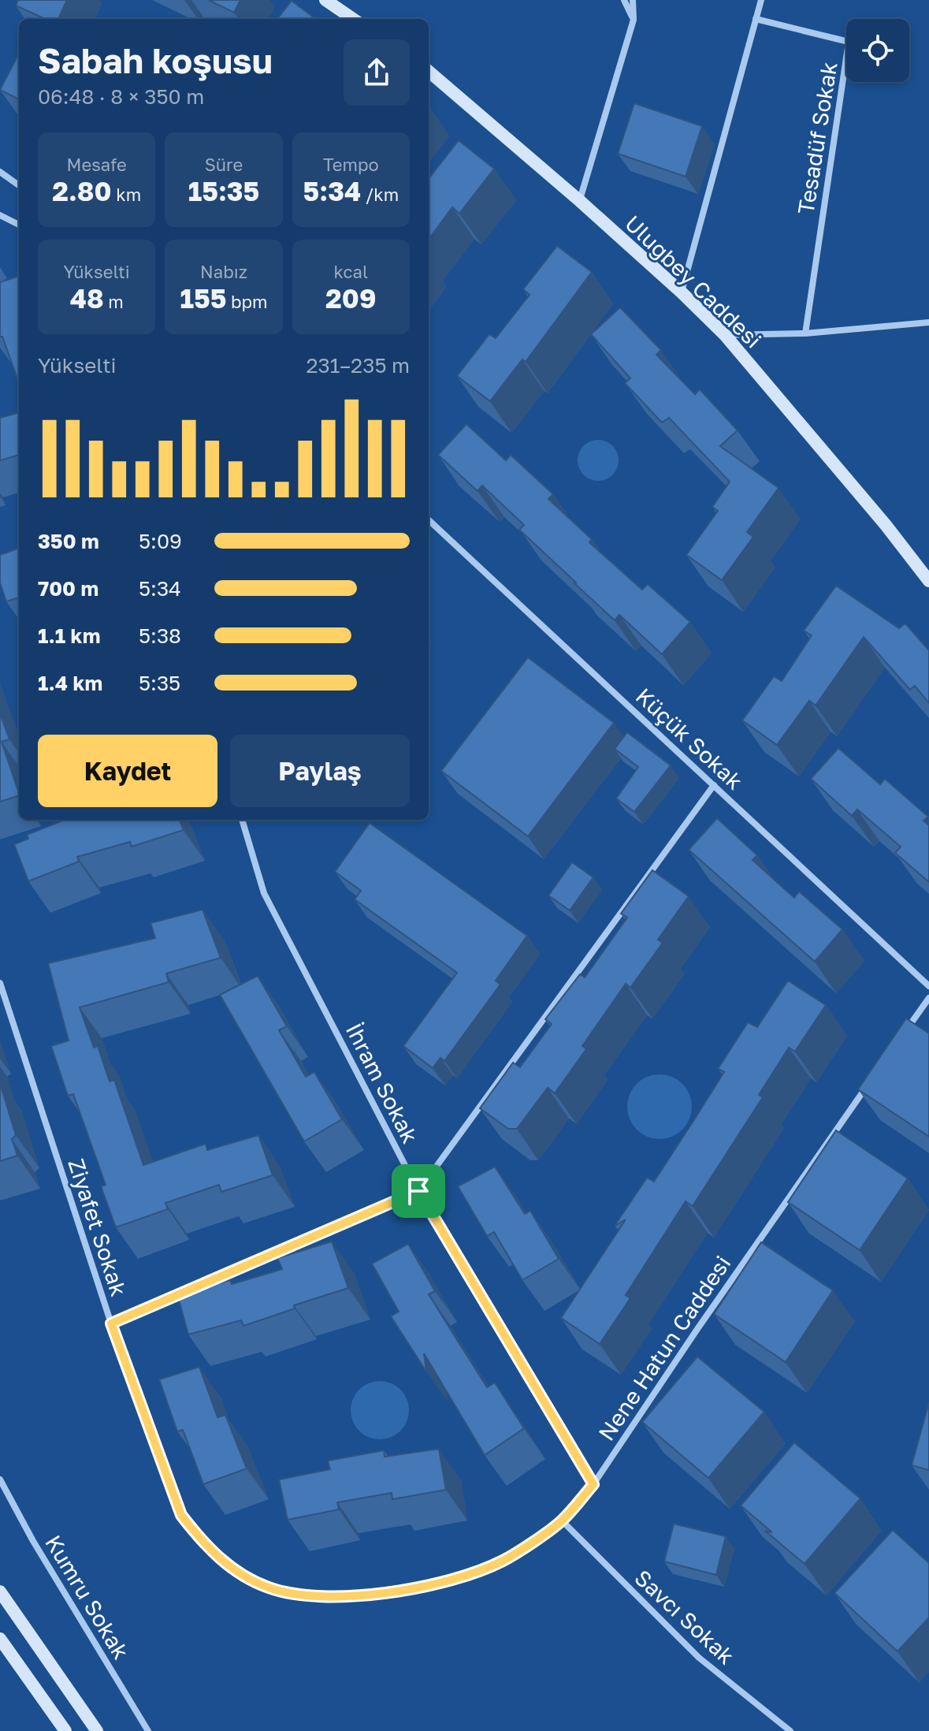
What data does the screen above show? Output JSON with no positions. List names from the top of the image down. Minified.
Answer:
{"streets":{"street":["Tesadüf Sokak","Uluğbey Caddesi","Küçük Sokak","İhram Sokak","Ziyafet Sokak","Nene Hatun Caddesi","Kumru Sokak","Savcı Sokak"]},"crossings":[["İhram Sokak","Nene Hatun Caddesi"],["Ziyafet Sokak","Nene Hatun Caddesi"],["Nene Hatun Caddesi","Savcı Sokak"]],"page":{"heading":["Sabah koşusu","06:48 · 8 × 350 m"],"stats":[["Mesafe","2.80 km"],["Süre","15:35"],["Tempo","5:34 /km"],["Yükselti","48 m"],["Nabız","155 bpm"],["kcal","209"]],"chart":["Yükselti","231–235 m"],"list":[{"name":"350 m","note":"5:09"},{"name":"700 m","note":"5:34"},{"name":"1.1 km","note":"5:38"},{"name":"1.4 km","note":"5:35"}],"buttons":["Kaydet","Paylaş"]}}
